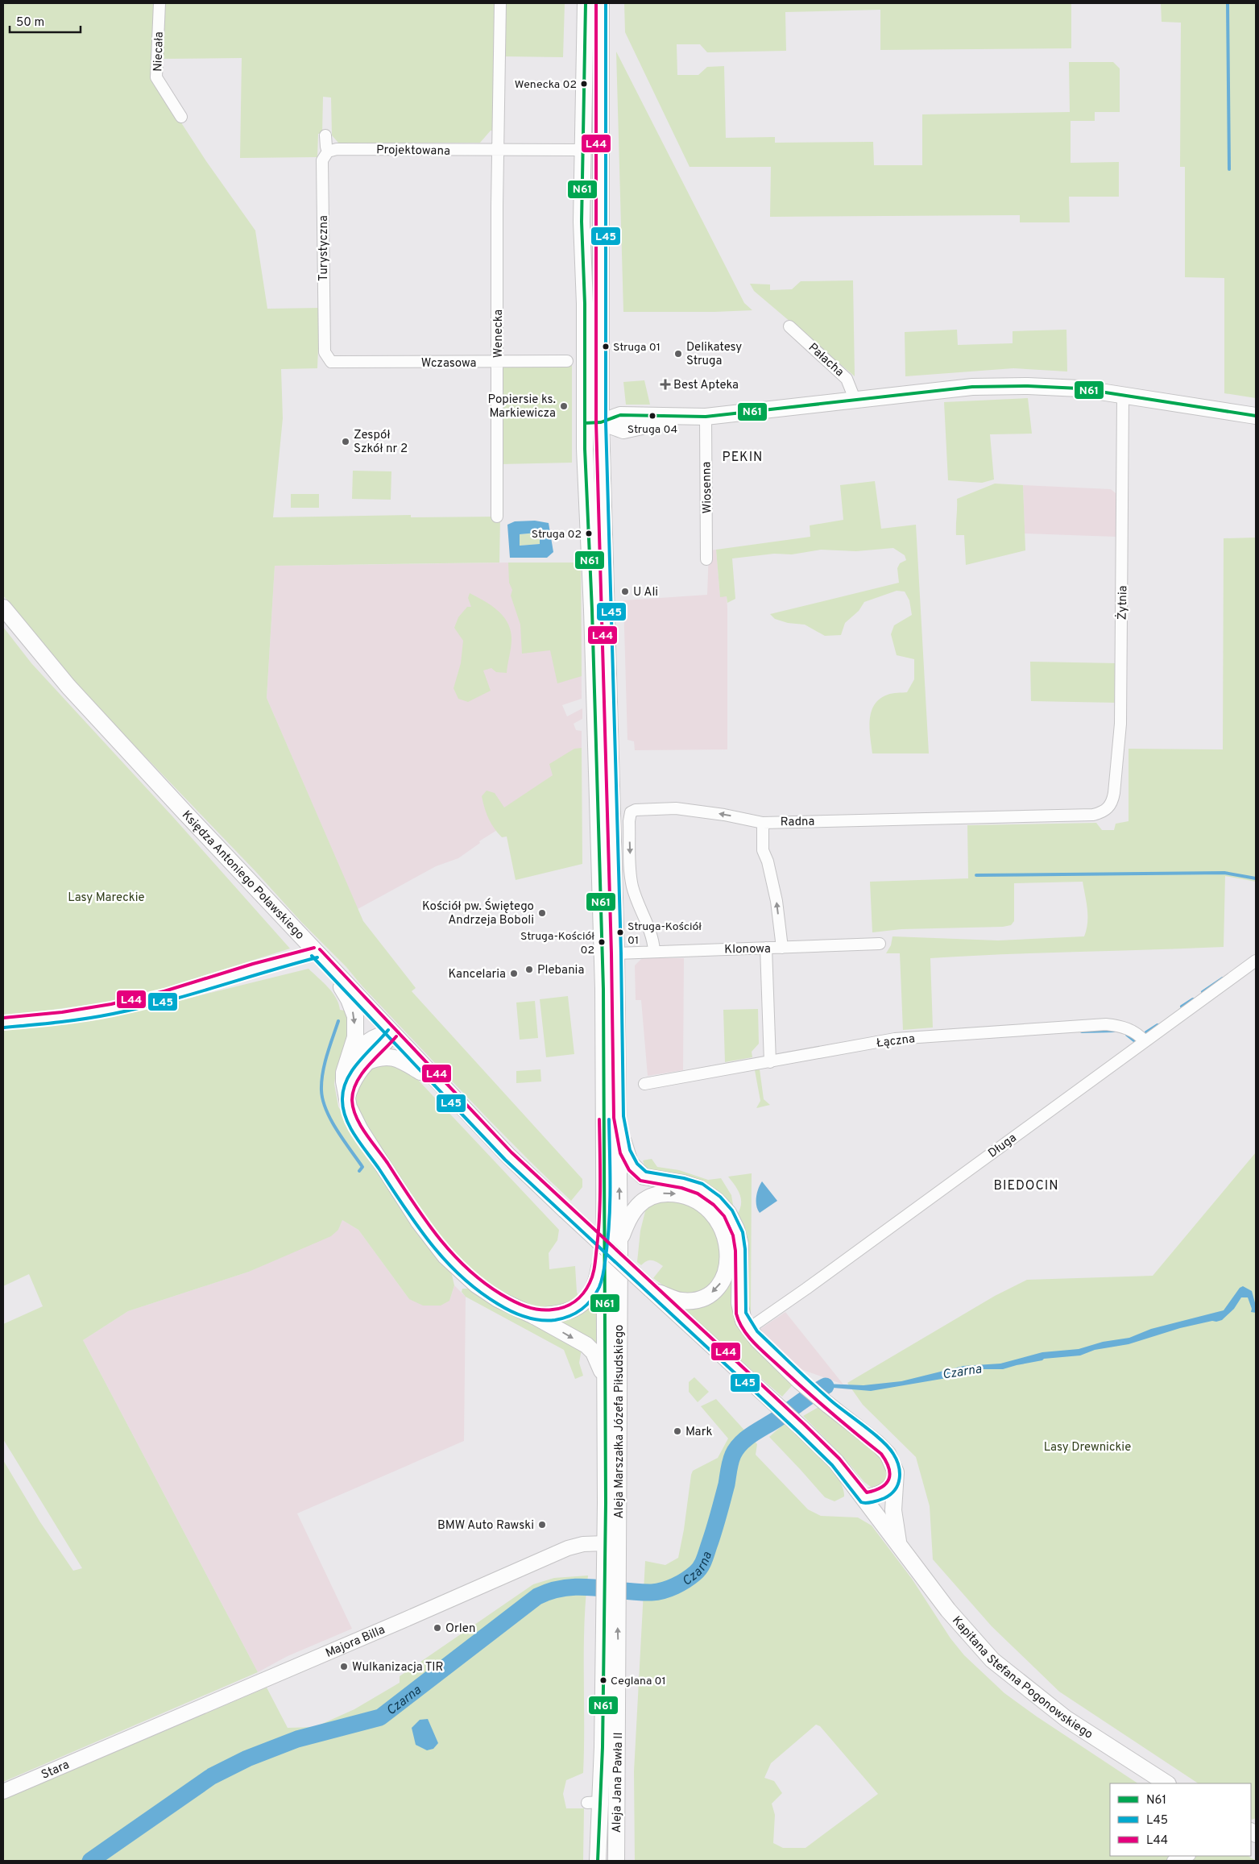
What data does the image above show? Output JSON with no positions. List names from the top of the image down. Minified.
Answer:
{"streets":{"main road":["Księdza Antoniego Poławskiego","Aleja Marszałka Józefa Piłsudskiego","Kapitana Stefana Pogonowskiego","Aleja Jana Pawła II"],"street":["Niecała","Projektowana","Turystyczna","Wenecka","Pałacha","Wczasowa","Wiosenna","Żytnia","Radna","Klonowa","Łączna","Długa","Majora Billa","Stara"]},"crossings":[["Projektowana","Turystyczna"],["Projektowana","Wenecka"],["Turystyczna","Wczasowa"],["Wenecka","Wczasowa"],["Żytnia","Radna"],["Radna","Klonowa"],["Księdza Antoniego Poławskiego","Kapitana Stefana Pogonowskiego"],["Klonowa","Aleja Marszałka Józefa Piłsudskiego"],["Łączna","Długa"],["Aleja Marszałka Józefa Piłsudskiego","Majora Billa"],["Aleja Marszałka Józefa Piłsudskiego","Aleja Jana Pawła II"],["Majora Billa","Stara"]],"districts":["PEKIN","BIEDOCIN"],"water":["Czarna"],"parks":["Lasy Mareckie","Lasy Drewnickie"],"places":{"other":["Wenecka 02","Struga 01","Delikatesy Struga","Popiersie ks. Markiewicza","Struga 04","Zespół Szkół nr 2","Struga 02","U Ali","Kościół pw. Świętego Andrzeja Boboli","Struga-Kościół 01","Struga-Kościół 02","Plebania","Kancelaria","Mark","BMW Auto Rawski","Orlen","Wulkanizacja TIR","Ceglana 01"],"health":["Best Apteka"]},"lines":["transit line N61","transit line L45","transit line L44"],"legend":["N61","L45","L44"],"scale_bar":"50 m"}
